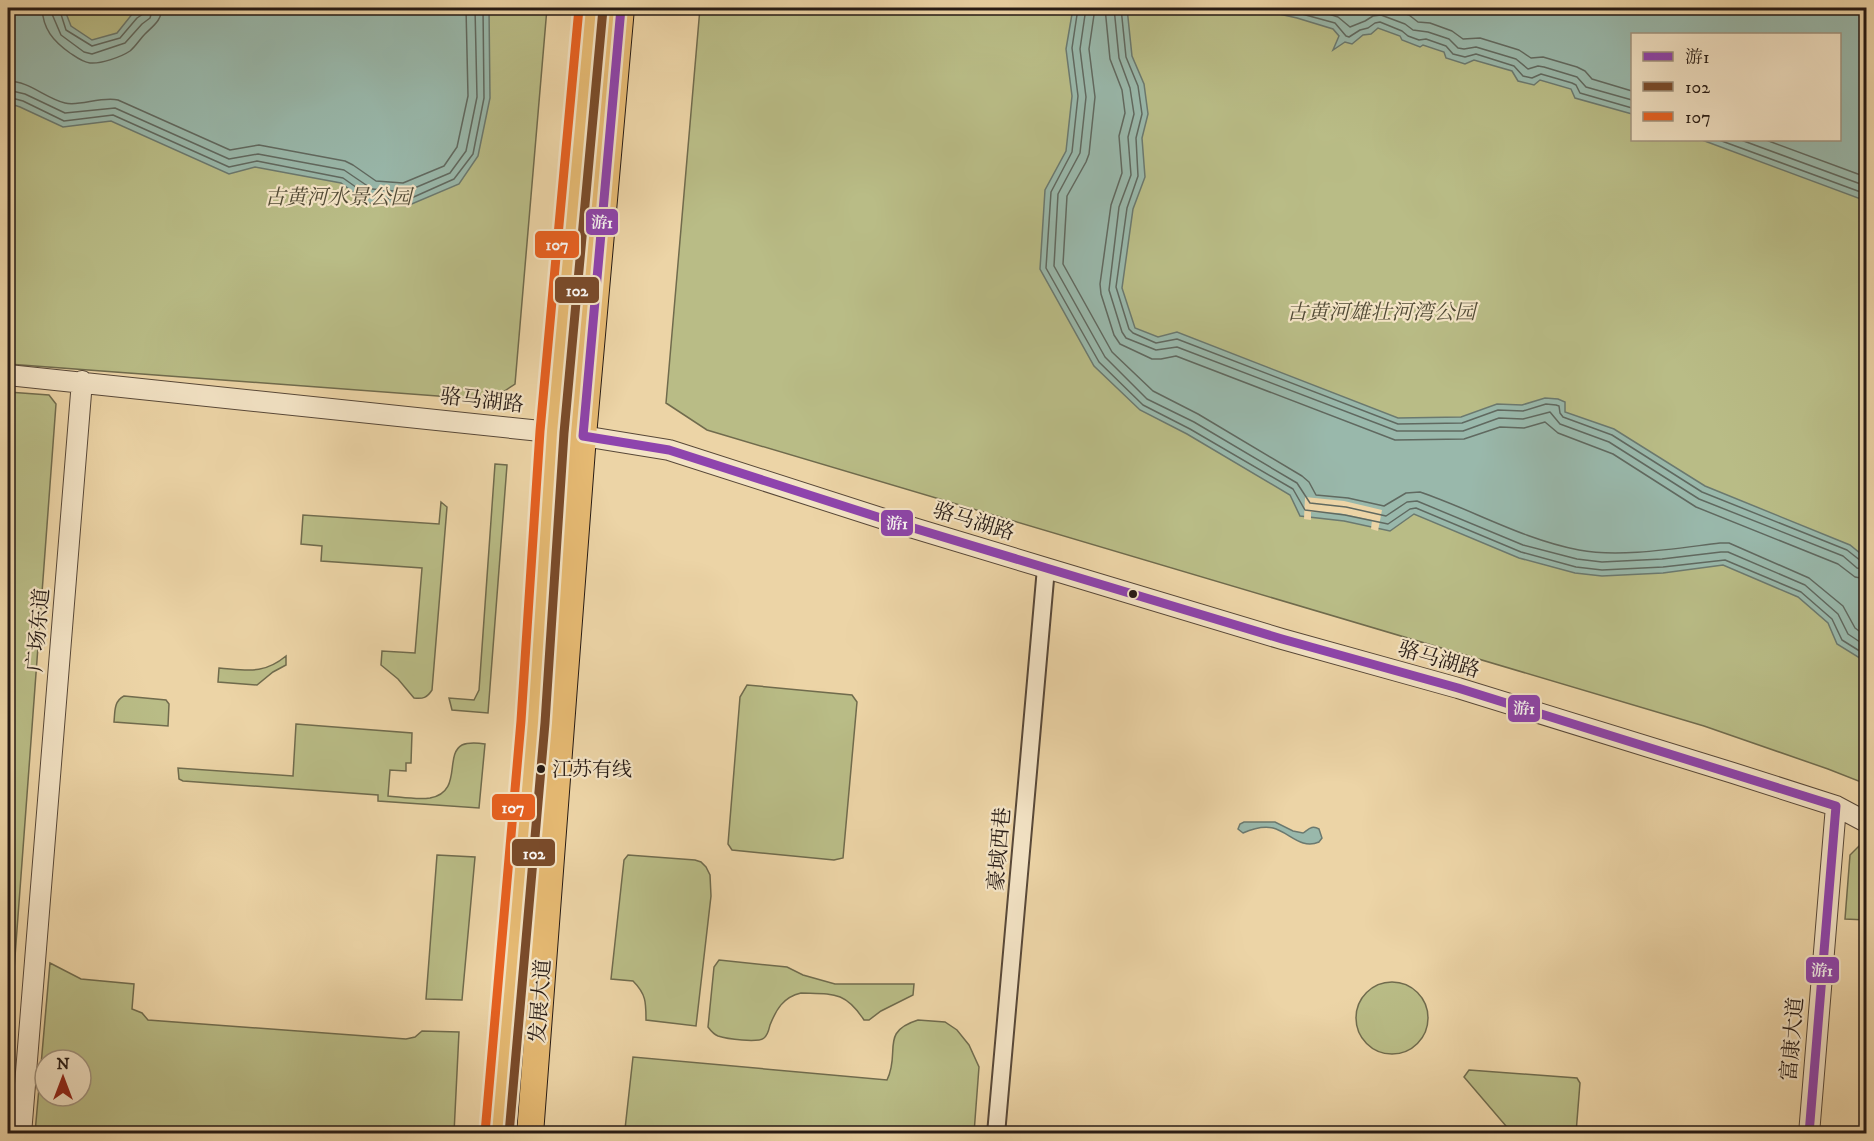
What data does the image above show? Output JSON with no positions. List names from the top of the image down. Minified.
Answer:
{"streets":{"main road":["发展大道"],"street":["骆马湖路","广场东道","豪域西巷","富康大道"]},"crossings":[["骆马湖路","广场东道"],["骆马湖路","豪域西巷"],["骆马湖路","发展大道"],["骆马湖路","富康大道"]],"parks":["古黄河水景公园","古黄河雄壮河湾公园"],"places":["江苏有线"],"lines":["transit line 游1","transit line 107","transit line 102"],"legend":["游1","102","107"],"north":"top"}
